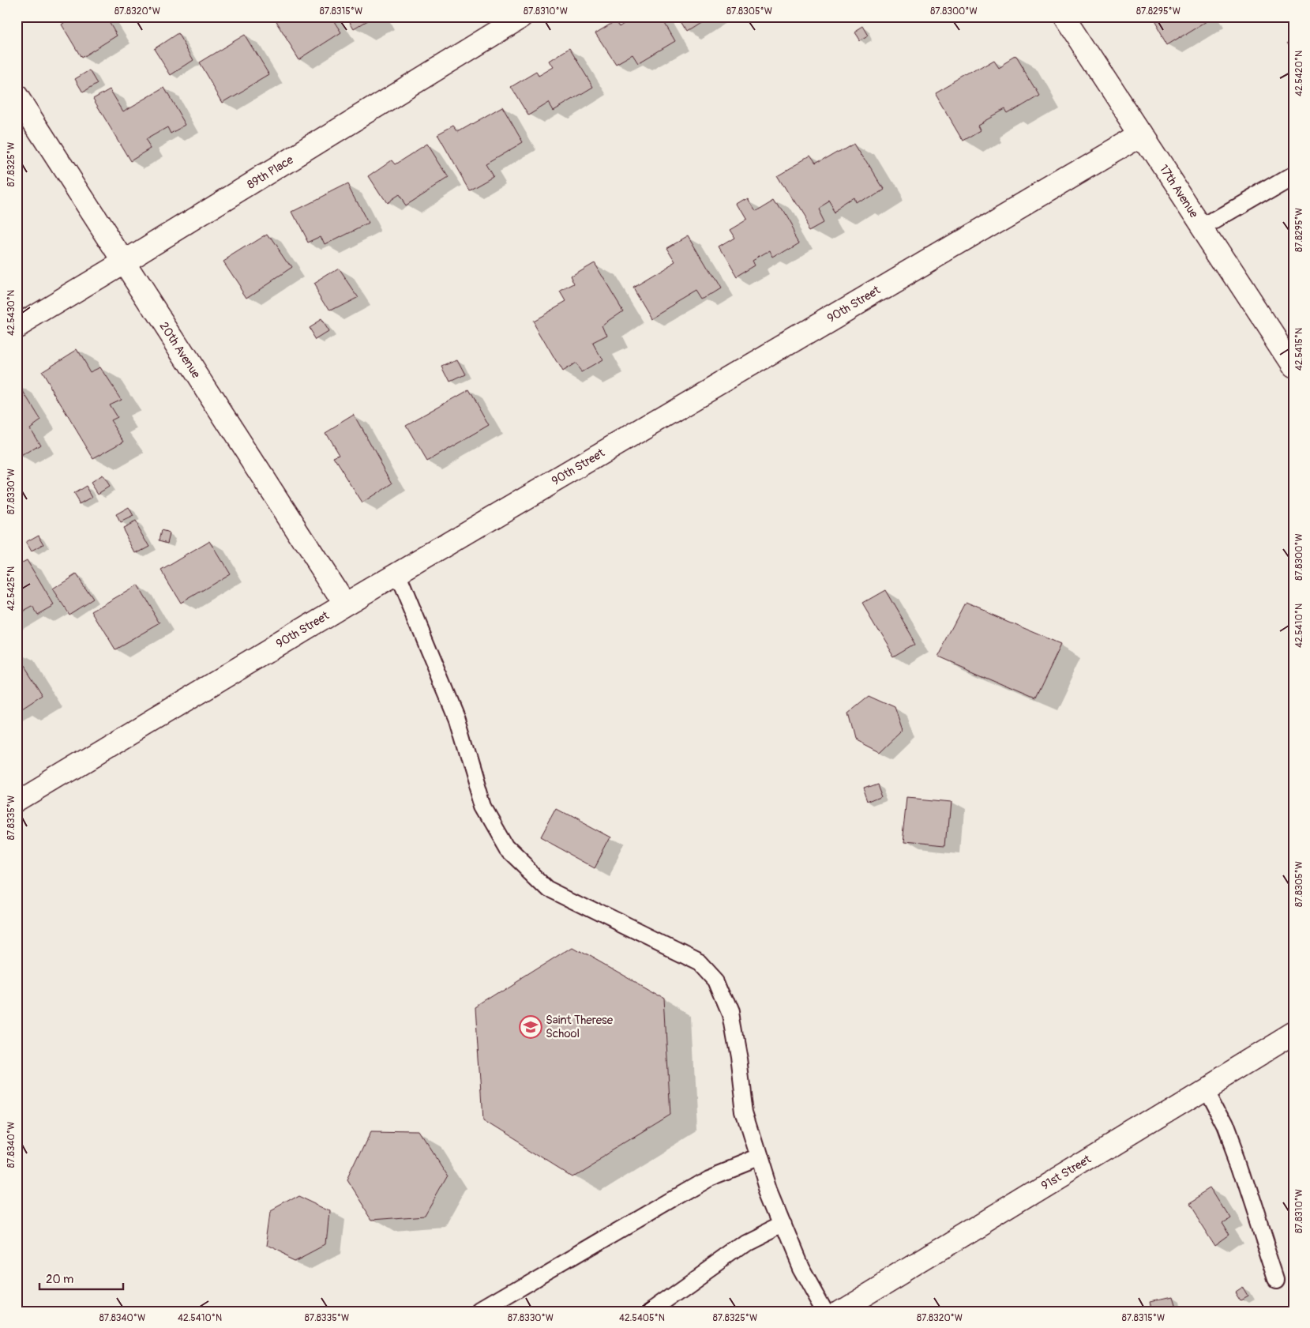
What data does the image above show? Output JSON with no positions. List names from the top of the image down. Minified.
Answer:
{"streets":{"street":["89th Place","17th Avenue","90th Street","20th Avenue","91st Street"]},"crossings":[["89th Place","20th Avenue"],["17th Avenue","90th Street"],["90th Street","20th Avenue"]],"places":{"school or university":["Saint Therese School"]},"scale_bar":"20 m","coordinates":["87.8320°W","87.8315°W","87.8310°W","87.8305°W","87.8300°W","87.8295°W","42.5420°N","87.8325°W","42.5430°N","42.5415°N","87.8330°W","42.5425°N","42.5410°N","87.8335°W","87.8340°W","42.5405°N"]}
